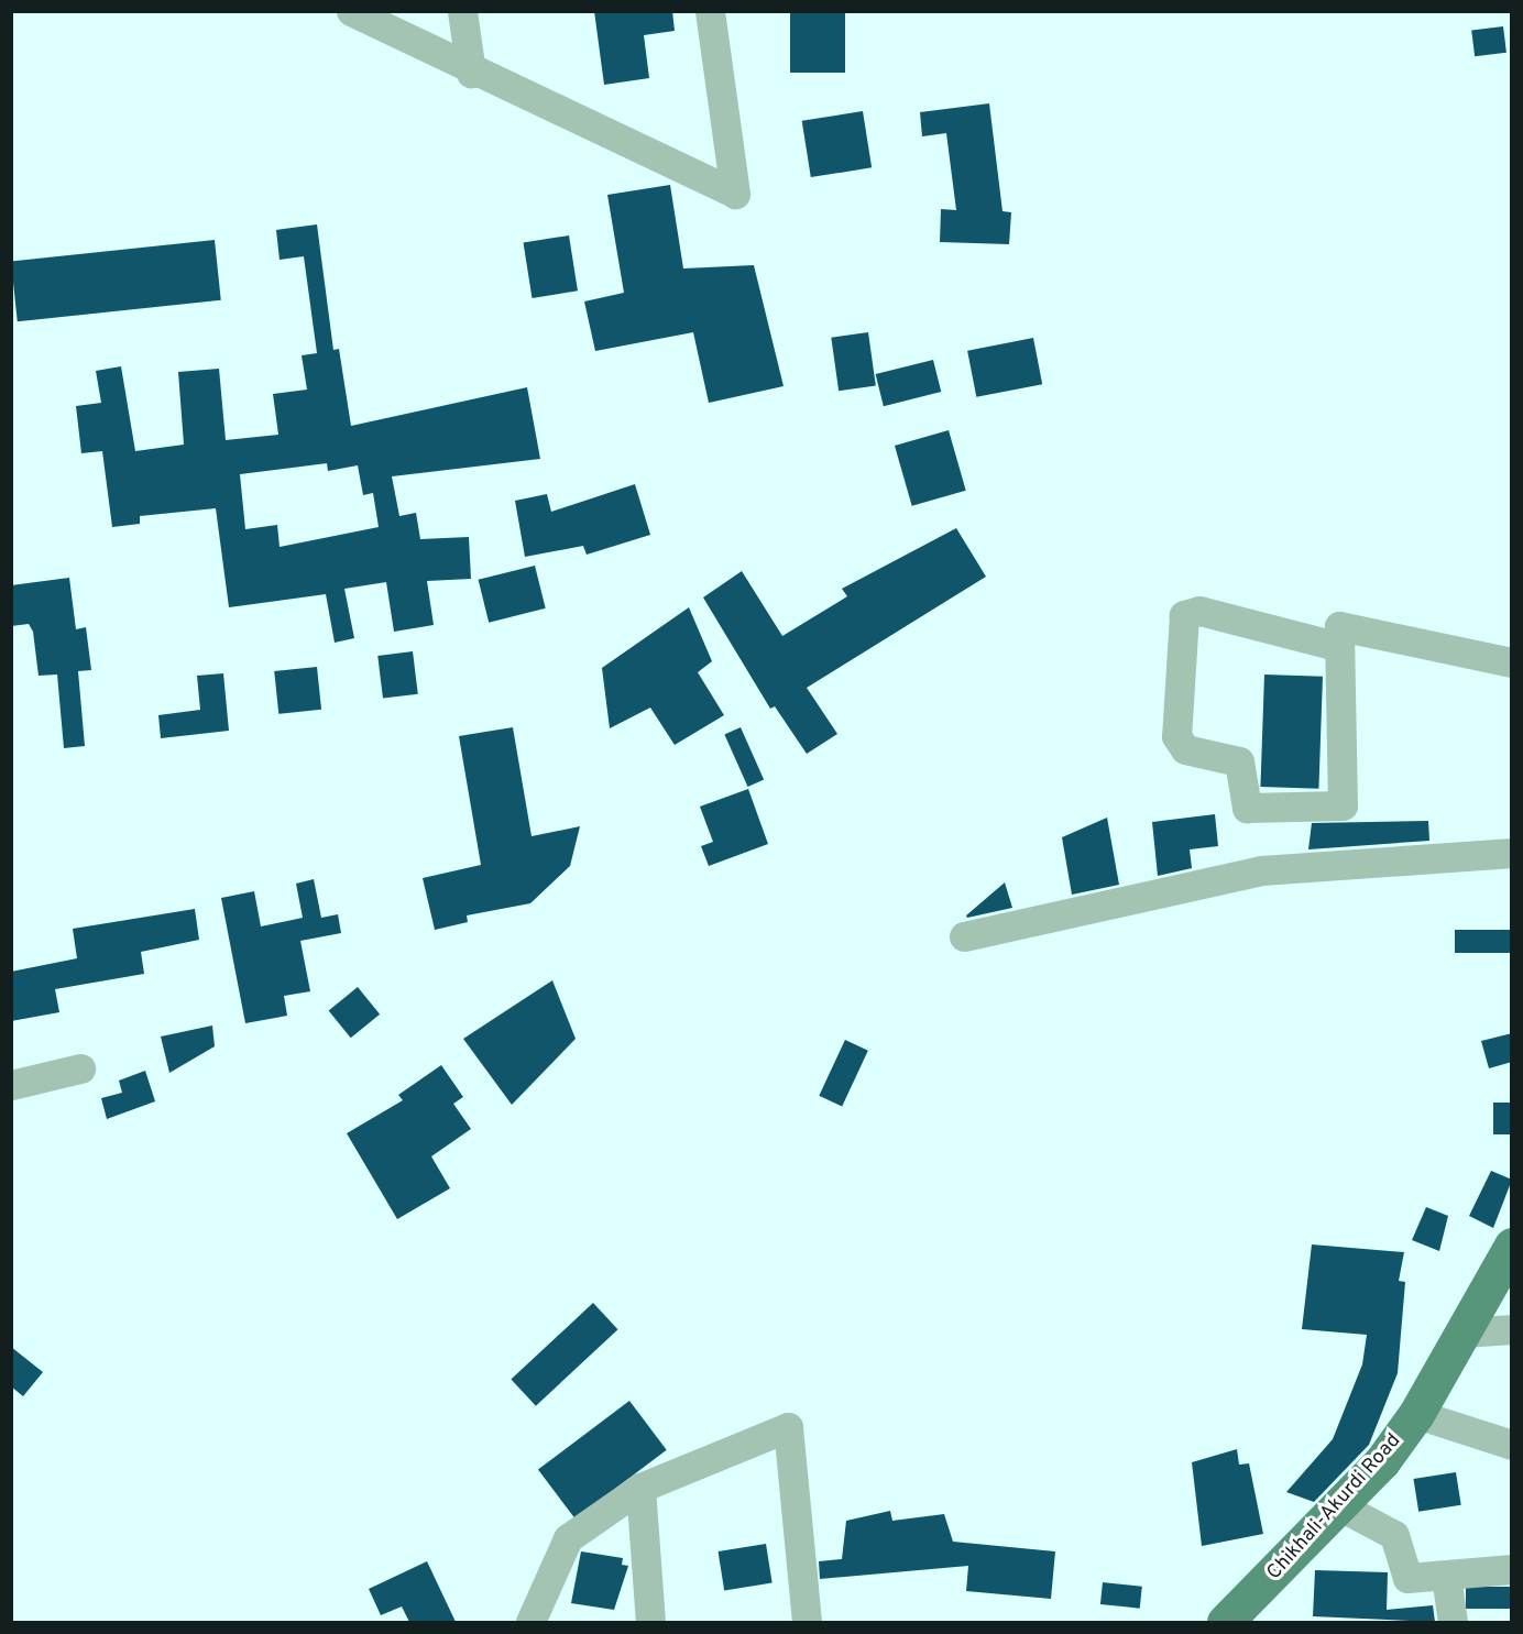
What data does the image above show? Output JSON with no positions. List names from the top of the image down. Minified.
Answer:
{"streets":{"main road":["Chikhali-Akurdi Road"]}}
